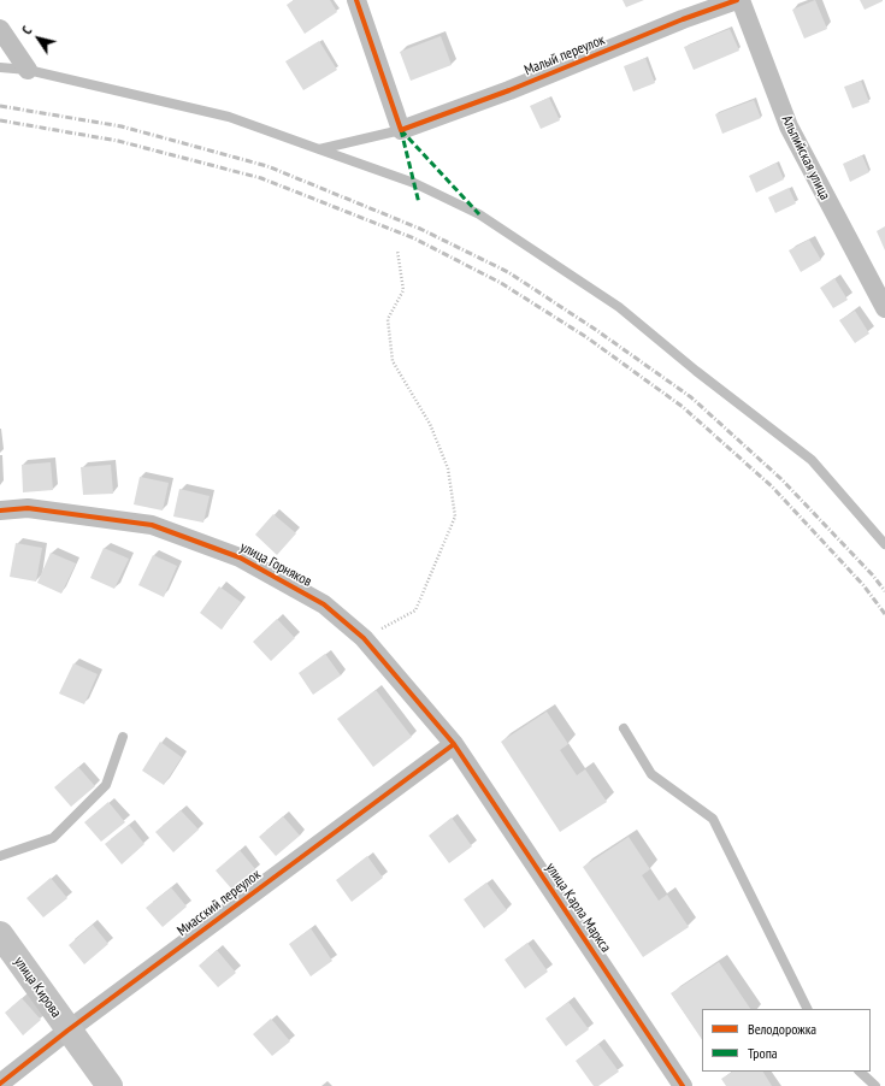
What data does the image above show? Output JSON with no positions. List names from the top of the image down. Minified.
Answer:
{"streets":{"street":["Малый переулок","Альпийская улица","улица Горняков","Миасский переулок","улица Карла Маркса","улица Кирова"]},"crossings":[["Малый переулок","Альпийская улица"],["улица Горняков","Миасский переулок"],["улица Горняков","улица Карла Маркса"],["Миасский переулок","улица Карла Маркса"],["Миасский переулок","улица Кирова"]],"legend":["Велодорожка","Тропа"],"north":"top left"}
